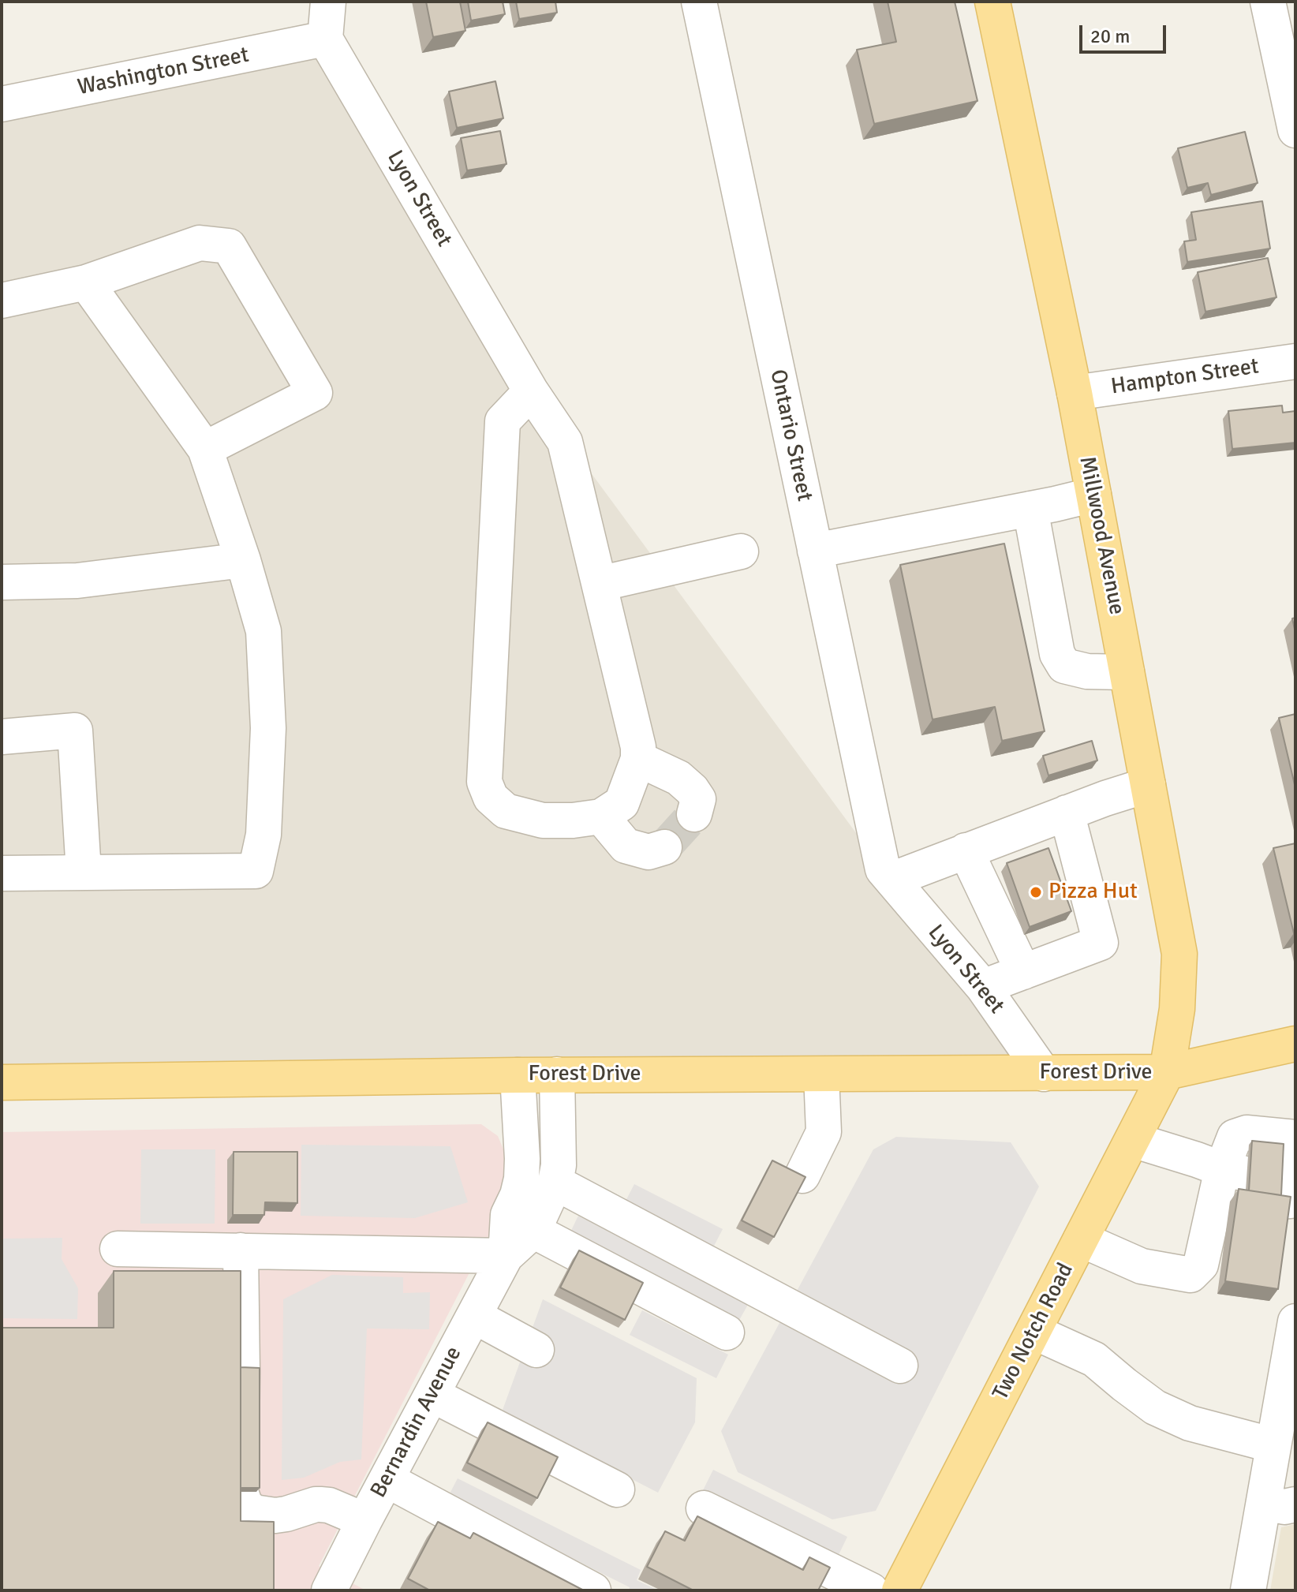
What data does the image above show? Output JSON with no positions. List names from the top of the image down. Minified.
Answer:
{"streets":{"main road":["Millwood Avenue","Forest Drive","Two Notch Road"],"street":["Washington Street","Lyon Street","Hampton Street","Ontario Street","Bernardin Avenue"]},"crossings":[["Washington Street","Lyon Street"],["Lyon Street","Ontario Street"],["Lyon Street","Forest Drive"],["Hampton Street","Millwood Avenue"],["Millwood Avenue","Forest Drive"],["Millwood Avenue","Two Notch Road"],["Forest Drive","Two Notch Road"],["Forest Drive","Bernardin Avenue"]],"places":["Pizza Hut"],"scale_bar":"20 m"}
